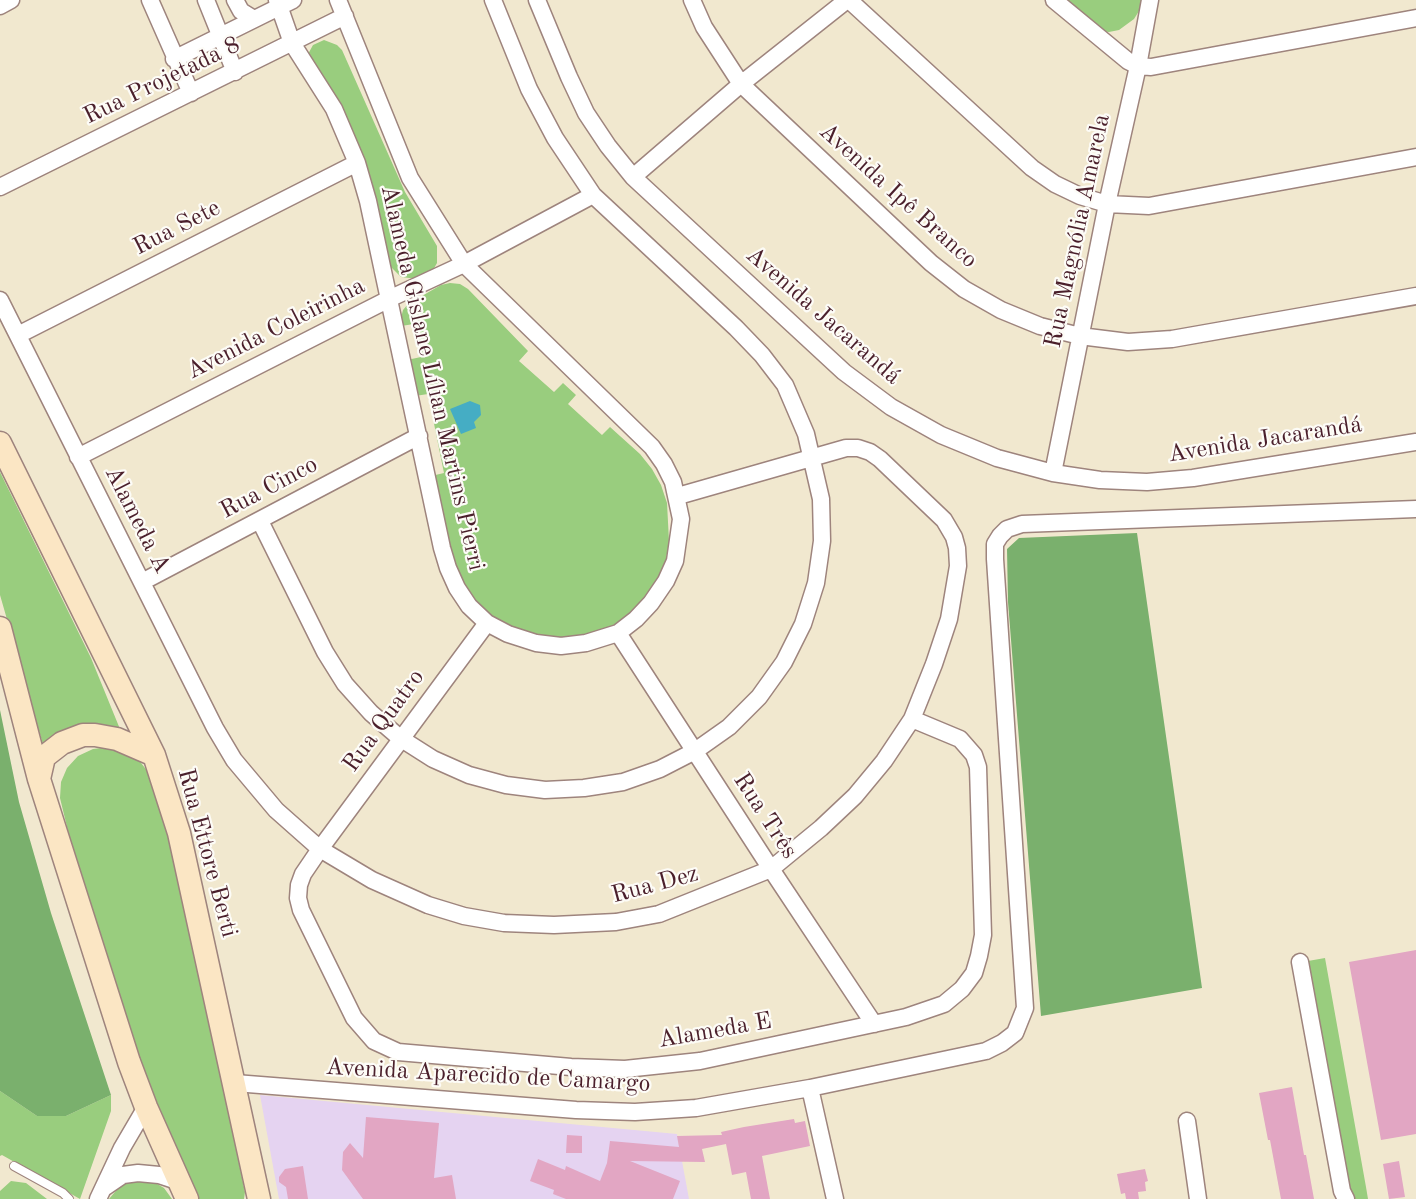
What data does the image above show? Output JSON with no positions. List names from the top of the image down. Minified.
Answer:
{"streets":{"street":["Rua Projetada 8","Avenida Ipê Branco","Rua Sete","Rua Magnólia Amarela","Avenida Jacarandá","Avenida Coleirinha","Alameda Gislane Lílian Martins Pierri","Rua Cinco","Alameda A","Rua Quatro","Rua Três","Rua Ettore Berti","Rua Dez","Alameda E","Avenida Aparecido de Camargo"]},"crossings":[["Rua Projetada 8","Alameda Gislane Lílian Martins Pierri"],["Avenida Ipê Branco","Rua Magnólia Amarela"],["Rua Sete","Alameda Gislane Lílian Martins Pierri"],["Rua Sete","Alameda A"],["Rua Magnólia Amarela","Avenida Jacarandá"],["Avenida Coleirinha","Alameda Gislane Lílian Martins Pierri"],["Avenida Coleirinha","Alameda A"],["Alameda Gislane Lílian Martins Pierri","Rua Cinco"],["Alameda Gislane Lílian Martins Pierri","Rua Quatro"],["Alameda Gislane Lílian Martins Pierri","Rua Três"],["Alameda Gislane Lílian Martins Pierri","Rua Dez"],["Rua Cinco","Alameda A"],["Alameda A","Rua Dez"],["Rua Quatro","Rua Dez"],["Rua Quatro","Alameda E"],["Rua Três","Rua Dez"],["Rua Três","Alameda E"],["Rua Ettore Berti","Avenida Aparecido de Camargo"],["Rua Dez","Alameda E"]]}
